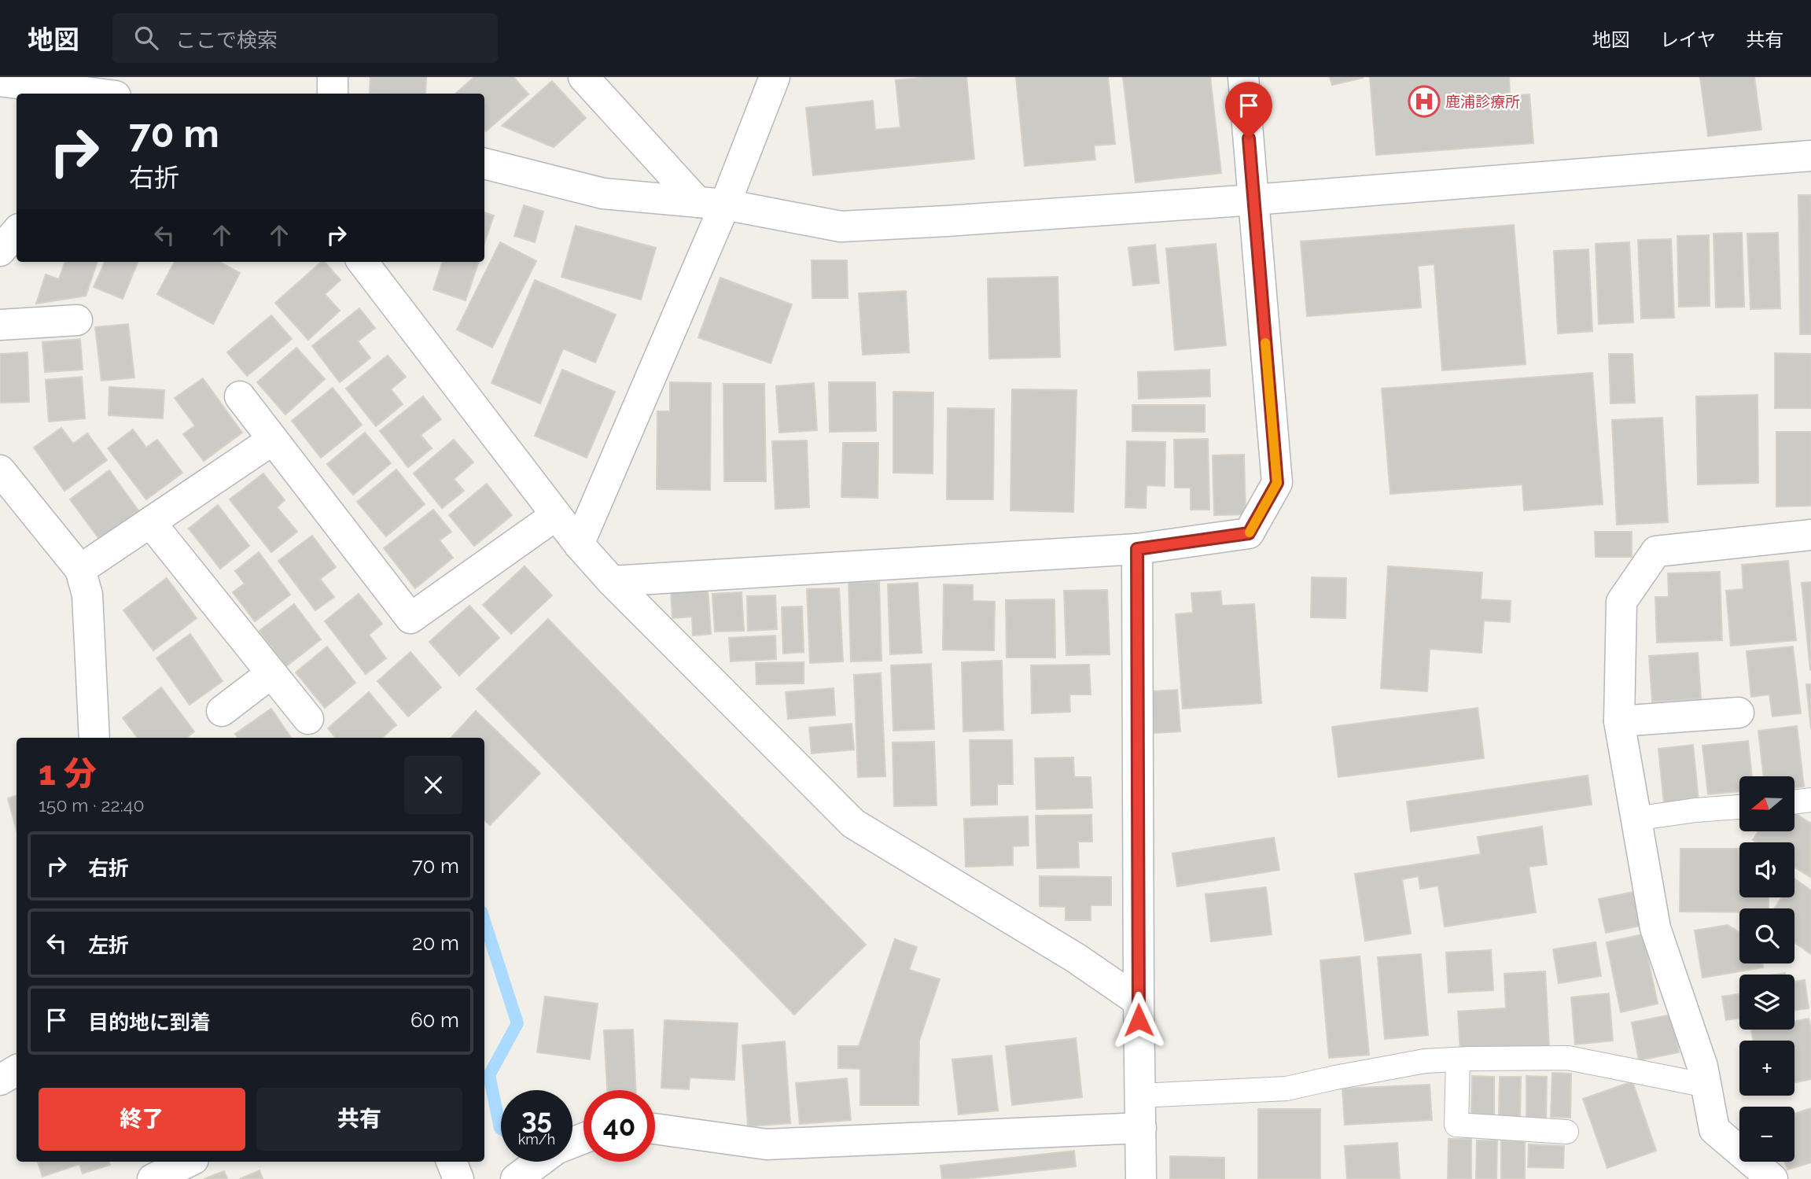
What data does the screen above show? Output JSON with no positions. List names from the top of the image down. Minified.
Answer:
{"places":{"hospital":["鹿浦診療所"]},"north":"left","page":{"header":"地図","search":"ここで検索","nav":["地図","レイヤ","共有"],"turn":["70 m","右折"],"heading":["1 分","150 m · 22:40"],"map_buttons":["+","−"],"list":[{"name":"右折","value":"70 m"},{"name":"左折","value":"20 m"},{"name":"目的地に到着","value":"60 m"}],"buttons":["終了","共有"],"speed":"35 km/h","limit":"40"}}
